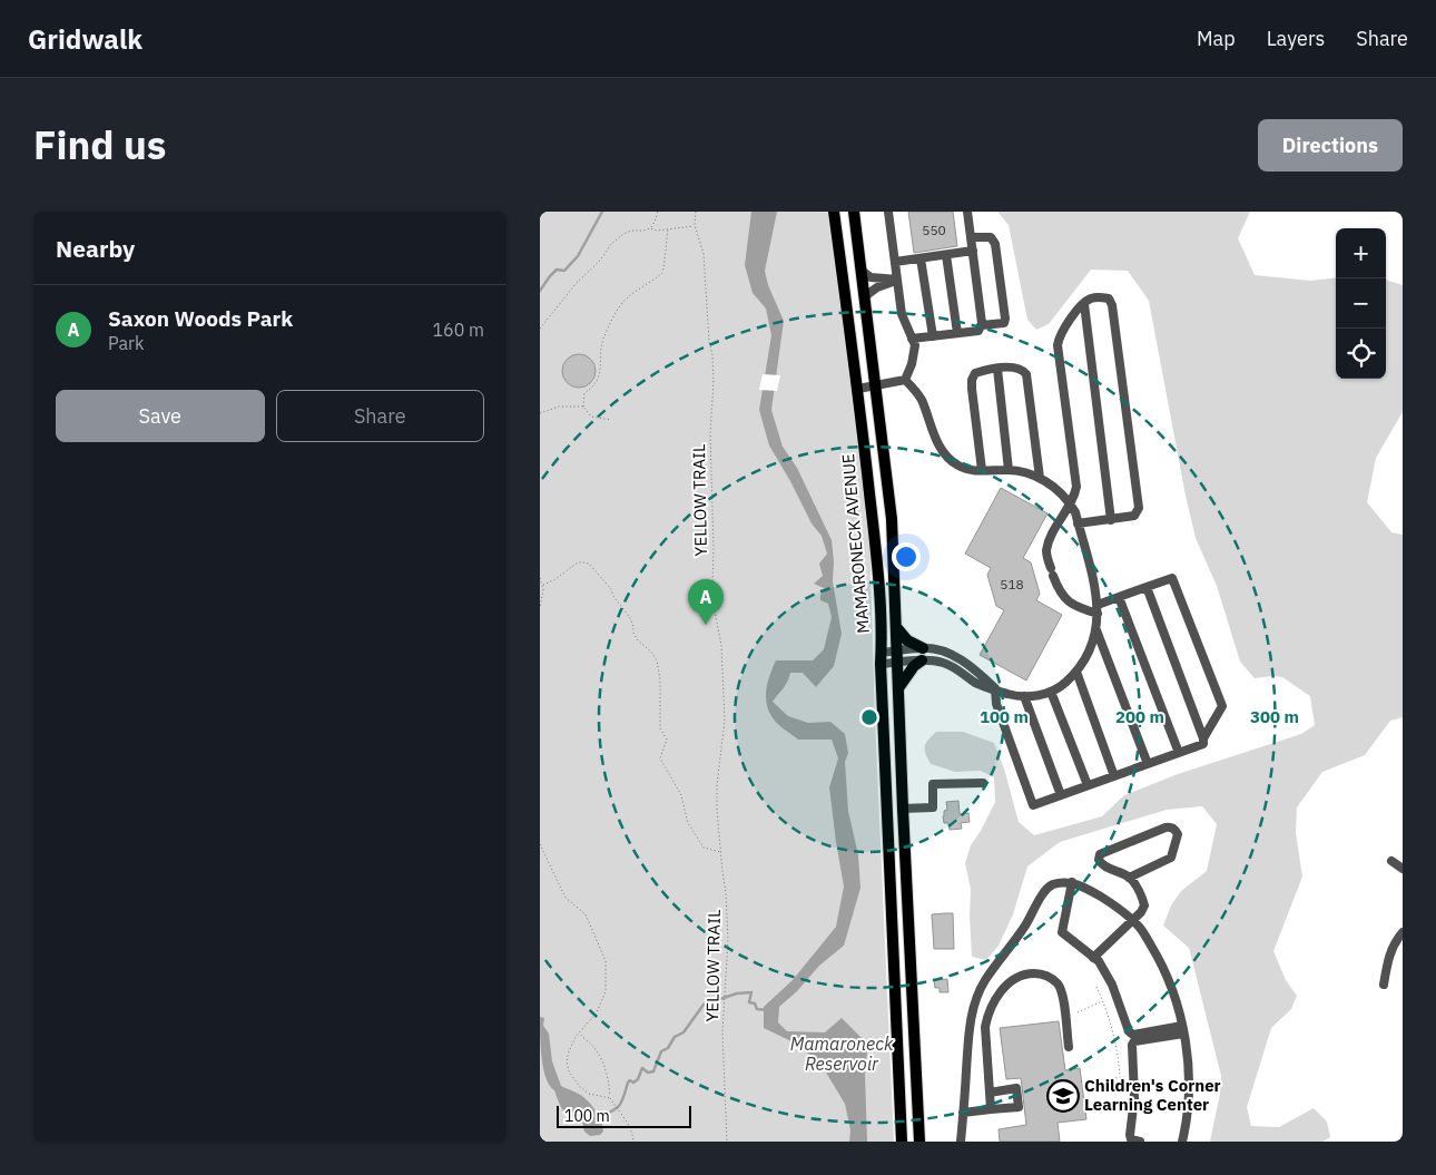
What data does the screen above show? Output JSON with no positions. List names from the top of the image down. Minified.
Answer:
{"streets":{"main road":["MAMARONECK AVENUE"],"path":["YELLOW TRAIL"]},"water":["Mamaroneck Reservoir"],"places":{"school or university":["Children's Corner Learning Center"]},"house_numbers":["550","518"],"scale_bar":"100 m","page":{"header":"Gridwalk","nav":["Map","Layers","Share"],"title":"Find us","buttons":["Directions",["Save","Share"]],"heading":"Nearby","map_buttons":["+","−"],"list":[{"mark":"A","name":"Saxon Woods Park","note":"Park","value":"160 m"}],"pins":"A","scale":"100 m"},"rings":["100 m","200 m","300 m"]}
